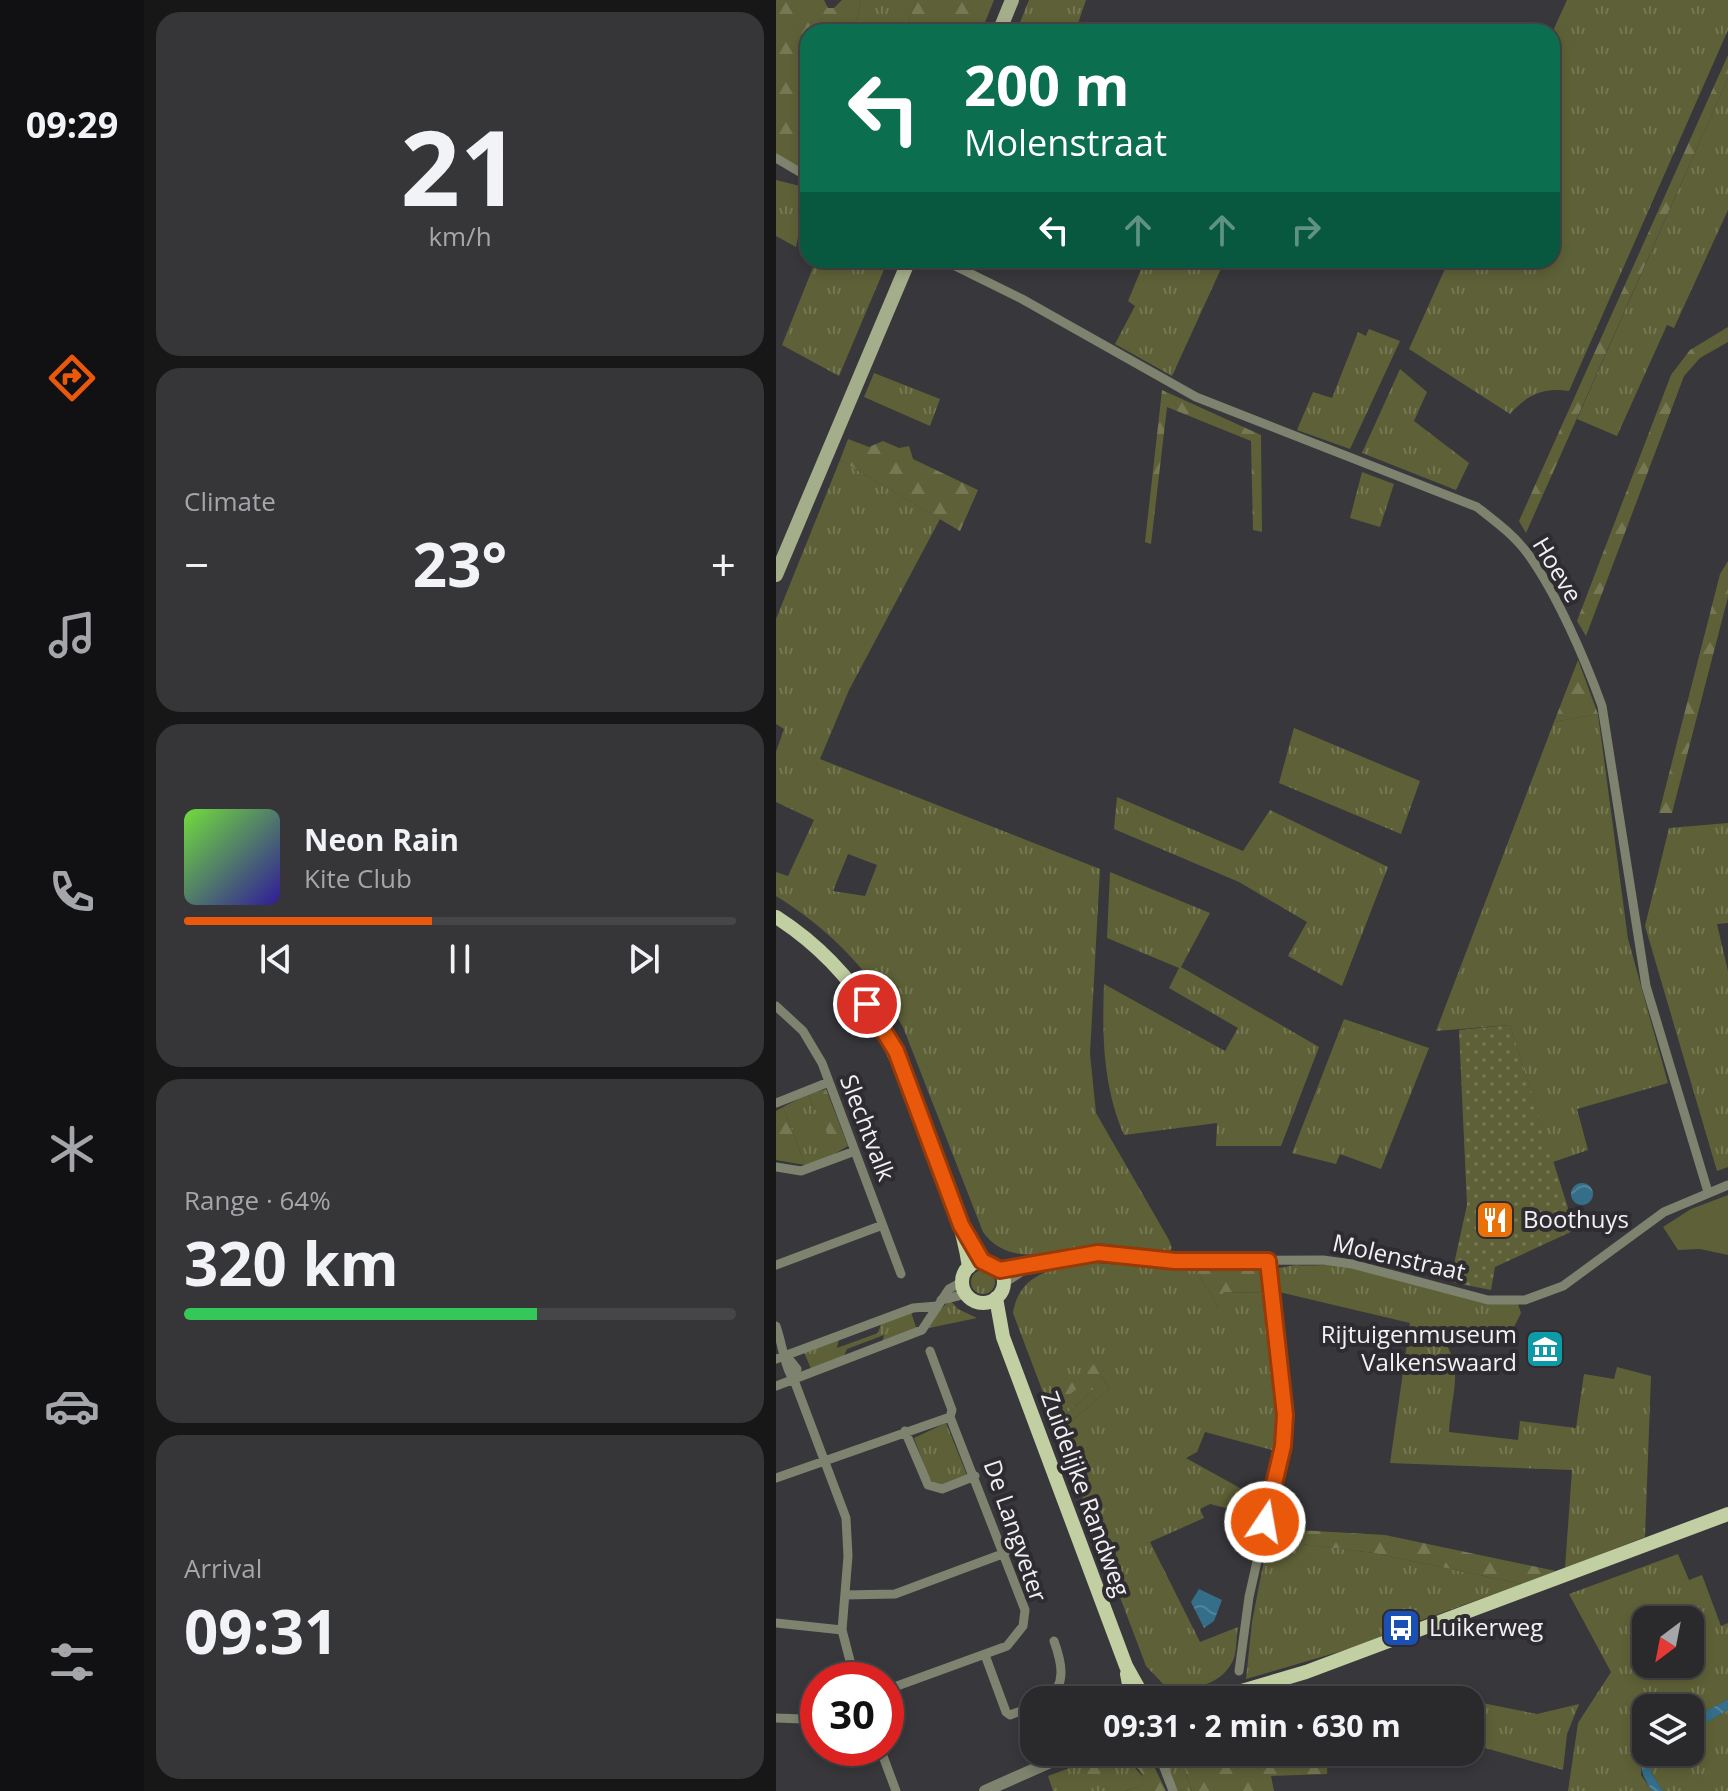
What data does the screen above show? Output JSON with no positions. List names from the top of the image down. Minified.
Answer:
{"streets":{"main road":["Zuidelijke Randweg"],"street":["Hoeve","Slechtvalk","Molenstraat","De Langveter"]},"crossings":[["Hoeve","Molenstraat"]],"places":{"restaurant":["Boothuys"],"museum":["Rijtuigenmuseum Valkenswaard"],"bus stop":["Luikerweg"]},"north":"bottom left","page":{"tabs":"09:29","tile":[["21","km/h"],"Climate",["Range · 64%","320 km"],["Arrival","09:31"]],"turn":["200 m","Molenstraat"],"heat":["−","23°","+"],"song":["Neon Rain","Kite Club"],"limit":"30","trip":"09:31 · 2 min · 630 m"}}
